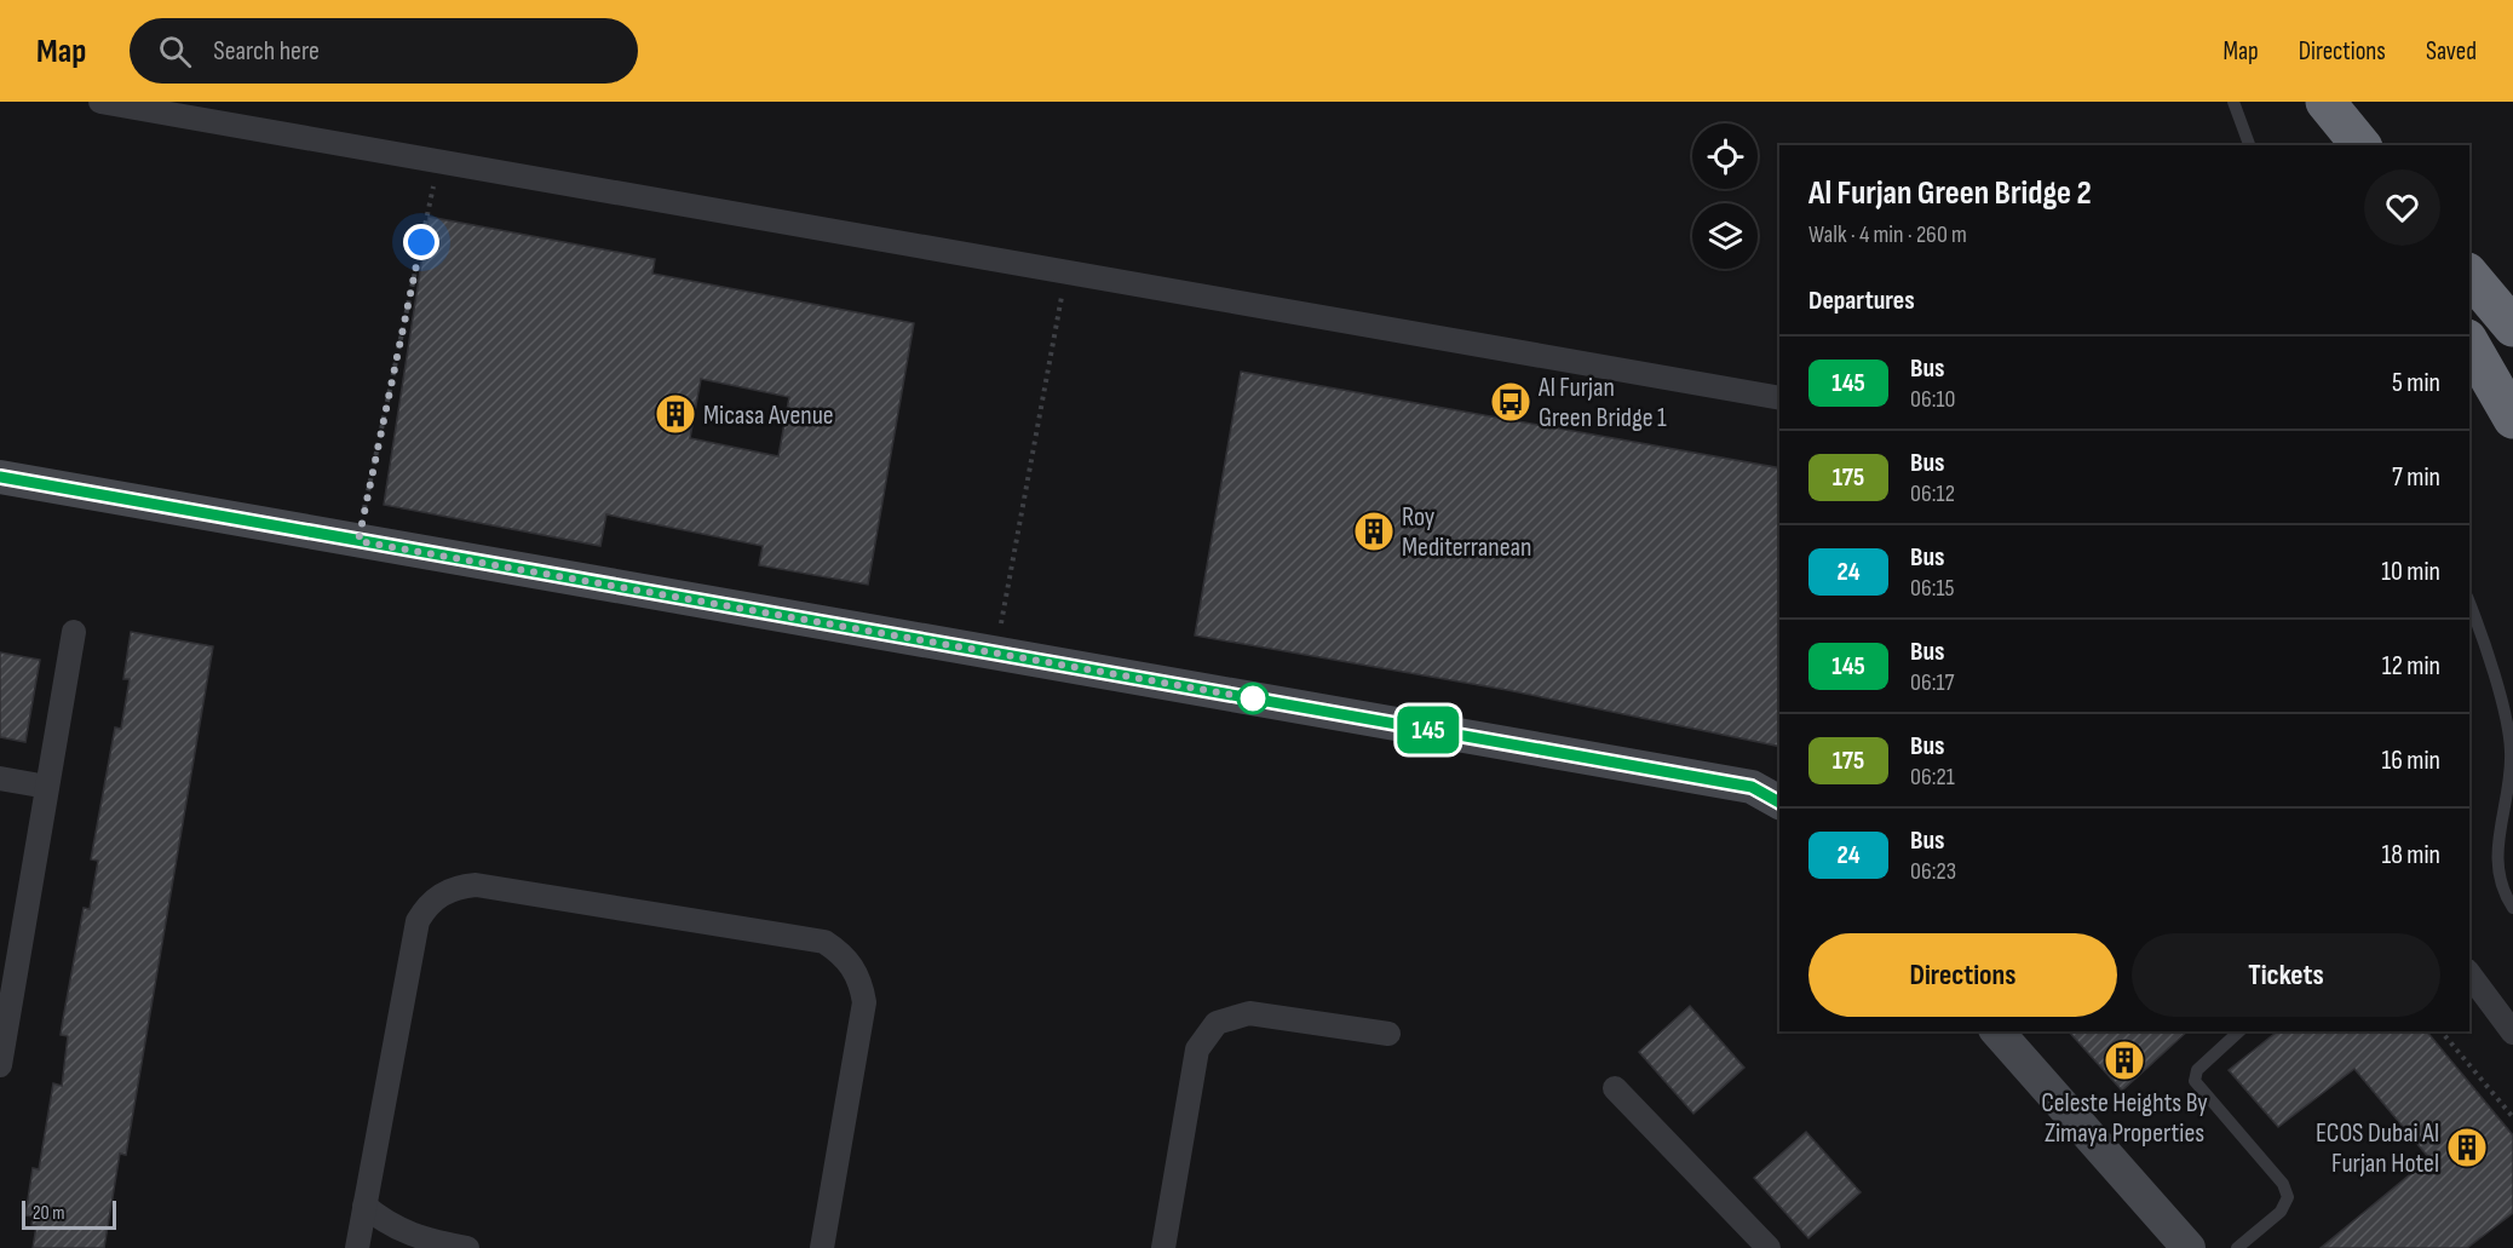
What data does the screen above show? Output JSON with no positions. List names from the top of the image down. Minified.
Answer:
{"places":{"bus stop":["Al Furjan Green Bridge 1"],"building":["Micasa Avenue","Roy Mediterranean","Celeste Heights By Zimaya Properties","ECOS Dubai Al Furjan Hotel"]},"lines":["bus line 145"],"scale_bar":"20 m","page":{"header":"Map","search":"Search here","nav":["Map","Directions","Saved"],"on_map":"145","heading":[["Al Furjan Green Bridge 2","Walk · 4 min · 260 m"],"Departures"],"list":[{"mark":"145","name":"Bus","note":"06:10","value":"5 min"},{"mark":"175","name":"Bus","note":"06:12","value":"7 min"},{"mark":"24","name":"Bus","note":"06:15","value":"10 min"},{"mark":"145","name":"Bus","note":"06:17","value":"12 min"},{"mark":"175","name":"Bus","note":"06:21","value":"16 min"},{"mark":"24","name":"Bus","note":"06:23","value":"18 min"}],"buttons":["Directions","Tickets"],"scale":"20 m"}}
